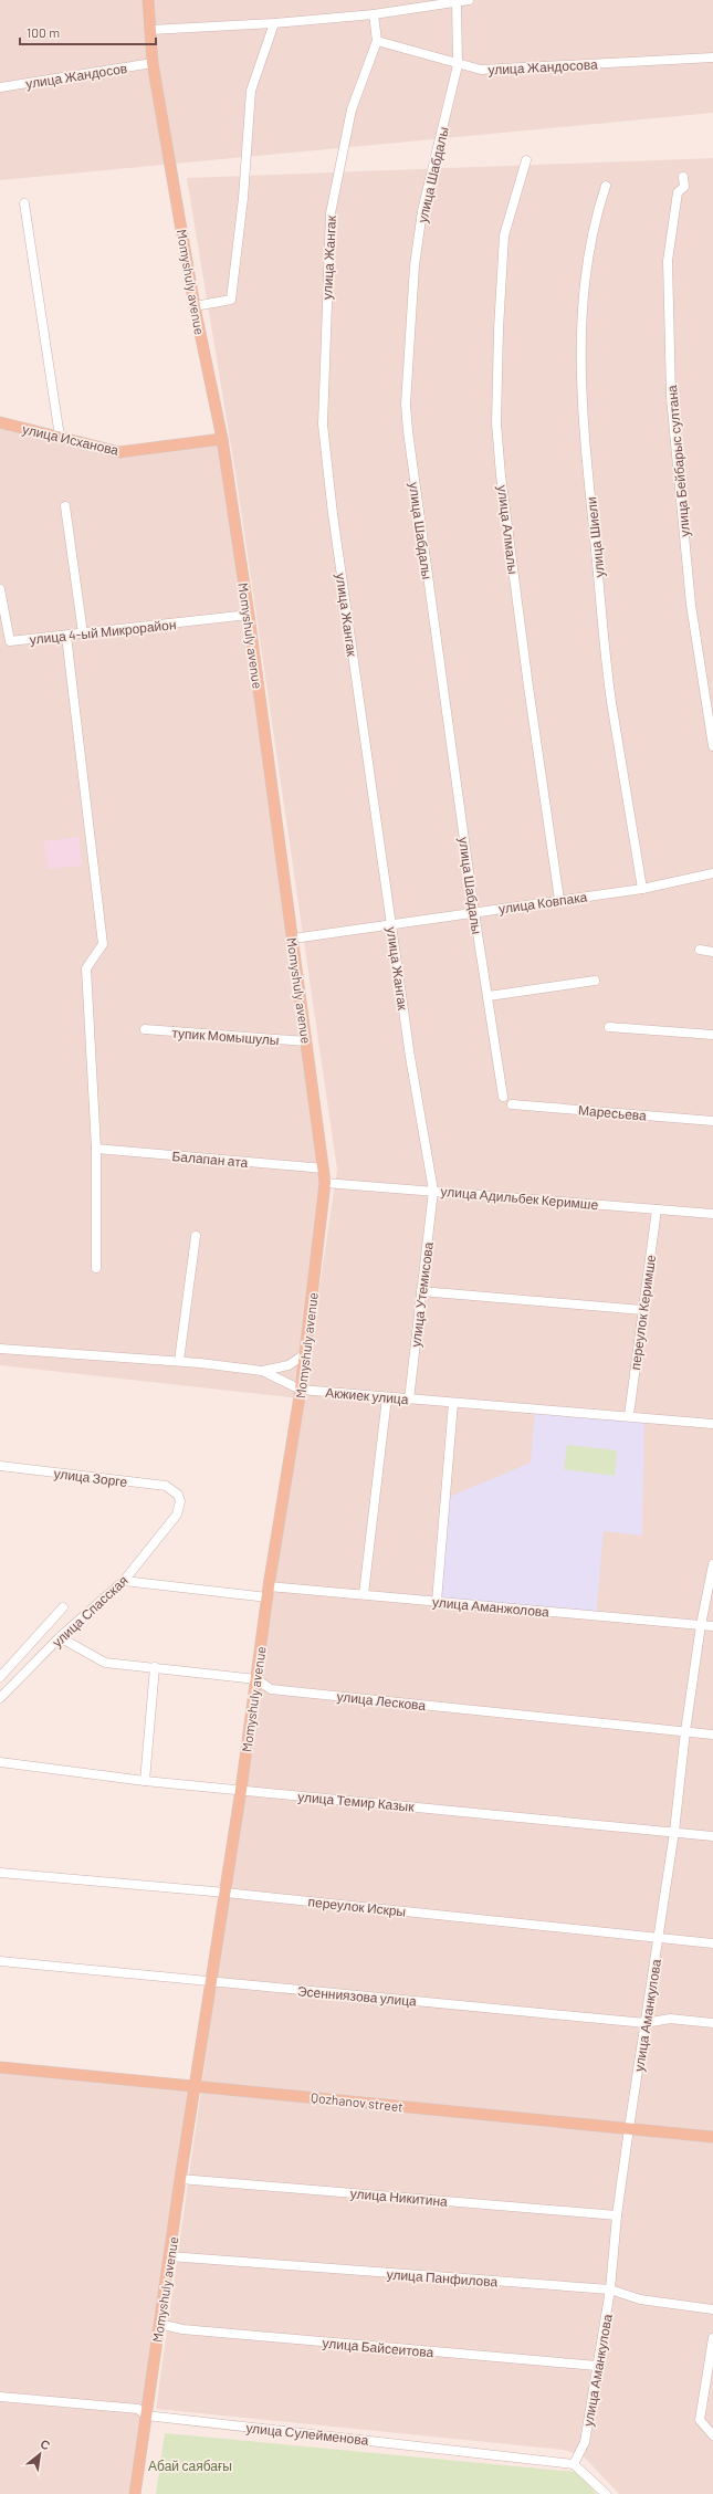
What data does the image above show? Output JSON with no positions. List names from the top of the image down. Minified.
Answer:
{"streets":{"main road":["Momyshuly avenue","улица Исханова","Qozhanov street"],"street":["улица Жандосова","улица Жандосов","улица Шабдалы","улица Жангак","улица Бейбарыс султана","улица Алмалы","улица Шиели","улица 4-ый Микрорайон","улица Ковпака","тупик Момышулы","Маресьева","Балапан ата","улица Адильбек Керимше","улица Утемисова","переулок Керимше","Акжиек улица","улица Зорге","улица Аманжолова","улица Спасская","улица Лескова","улица Темир Казык","переулок Искры","Эсенниязова улица","улица Аманкулова","улица Никитина","улица Панфилова","улица Байсеитова","улица Сулейменова"]},"crossings":[["улица Жандосова","улица Шабдалы"],["улица Жандосова","улица Жангак"],["улица Жандосов","Momyshuly avenue"],["улица Шабдалы","улица Ковпака"],["улица Жангак","улица Ковпака"],["улица Жангак","улица Адильбек Керимше"],["улица Жангак","улица Утемисова"],["Momyshuly avenue","улица Исханова"],["Momyshuly avenue","улица 4-ый Микрорайон"],["Momyshuly avenue","улица Ковпака"],["Momyshuly avenue","тупик Момышулы"],["Momyshuly avenue","Балапан ата"],["Momyshuly avenue","улица Адильбек Керимше"],["Momyshuly avenue","Акжиек улица"],["Momyshuly avenue","улица Аманжолова"],["Momyshuly avenue","улица Лескова"],["Momyshuly avenue","улица Темир Казык"],["Momyshuly avenue","переулок Искры"],["Momyshuly avenue","Эсенниязова улица"],["Momyshuly avenue","Qozhanov street"],["Momyshuly avenue","улица Никитина"],["Momyshuly avenue","улица Панфилова"],["Momyshuly avenue","улица Байсеитова"],["Momyshuly avenue","улица Сулейменова"],["улица Алмалы","улица Ковпака"],["улица Шиели","улица Ковпака"],["улица Адильбек Керимше","улица Утемисова"],["улица Адильбек Керимше","переулок Керимше"],["улица Утемисова","Акжиек улица"],["переулок Керимше","Акжиек улица"],["улица Зорге","улица Спасская"],["улица Аманжолова","улица Спасская"],["улица Аманжолова","улица Аманкулова"],["улица Спасская","улица Лескова"],["улица Лескова","улица Аманкулова"],["улица Темир Казык","улица Аманкулова"],["переулок Искры","улица Аманкулова"],["Эсенниязова улица","улица Аманкулова"],["улица Аманкулова","Qozhanov street"],["улица Аманкулова","улица Никитина"],["улица Аманкулова","улица Панфилова"],["улица Аманкулова","улица Байсеитова"],["улица Аманкулова","улица Сулейменова"]],"parks":["Абай саябағы"],"scale_bar":"100 m","north":"top right"}
